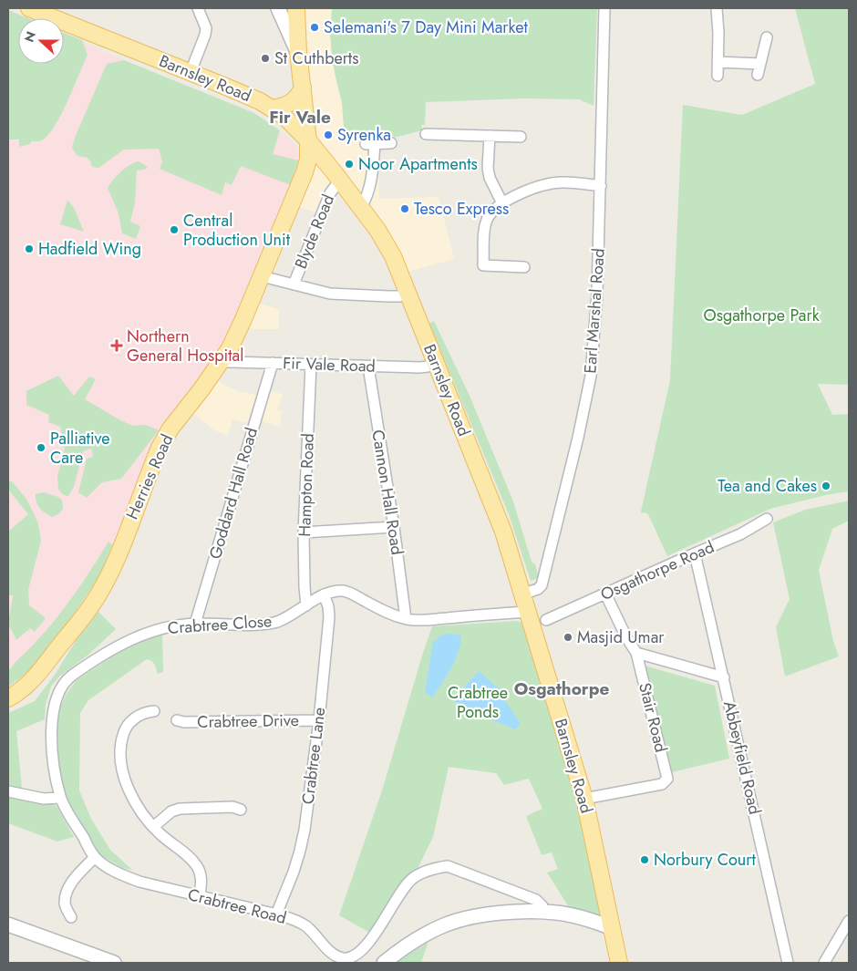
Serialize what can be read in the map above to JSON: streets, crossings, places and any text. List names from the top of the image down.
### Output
{
  "streets": {
    "main road": ["Barnsley Road", "Herries Road"],
    "street": [
      "Blyde Road",
      "Earl Marshal Road",
      "Fir Vale Road",
      "Hampton Road",
      "Cannon Hall Road",
      "Goddard Hall Road",
      "Osgathorpe Road",
      "Crabtree Close",
      "Stair Road",
      "Crabtree Drive",
      "Crabtree Lane",
      "Abbeyfield Road",
      "Crabtree Road"
    ]
  },
  "crossings": [
    ["Barnsley Road", "Blyde Road"],
    ["Barnsley Road", "Earl Marshal Road"],
    ["Barnsley Road", "Fir Vale Road"],
    ["Barnsley Road", "Herries Road"],
    ["Barnsley Road", "Crabtree Close"],
    ["Barnsley Road", "Stair Road"],
    ["Fir Vale Road", "Herries Road"],
    ["Fir Vale Road", "Hampton Road"],
    ["Fir Vale Road", "Cannon Hall Road"],
    ["Fir Vale Road", "Goddard Hall Road"],
    ["Hampton Road", "Crabtree Close"],
    ["Cannon Hall Road", "Crabtree Close"],
    ["Goddard Hall Road", "Crabtree Close"],
    ["Osgathorpe Road", "Stair Road"],
    ["Osgathorpe Road", "Abbeyfield Road"],
    ["Crabtree Close", "Crabtree Lane"],
    ["Crabtree Close", "Crabtree Road"],
    ["Crabtree Drive", "Crabtree Lane"],
    ["Crabtree Lane", "Crabtree Road"]
  ],
  "districts": ["Fir Vale", "Osgathorpe"],
  "parks": ["Osgathorpe Park", "Crabtree Ponds"],
  "places": {
    "other": [
      "Selemani's 7 Day Mini Market",
      "St Cuthberts",
      "Syrenka",
      "Noor Apartments",
      "Tesco Express",
      "Central Production Unit",
      "Hadfield Wing",
      "Palliative Care",
      "Tea and Cakes",
      "Masjid Umar",
      "Norbury Court"
    ],
    "health": ["Northern General Hospital"]
  },
  "north": "left"
}
